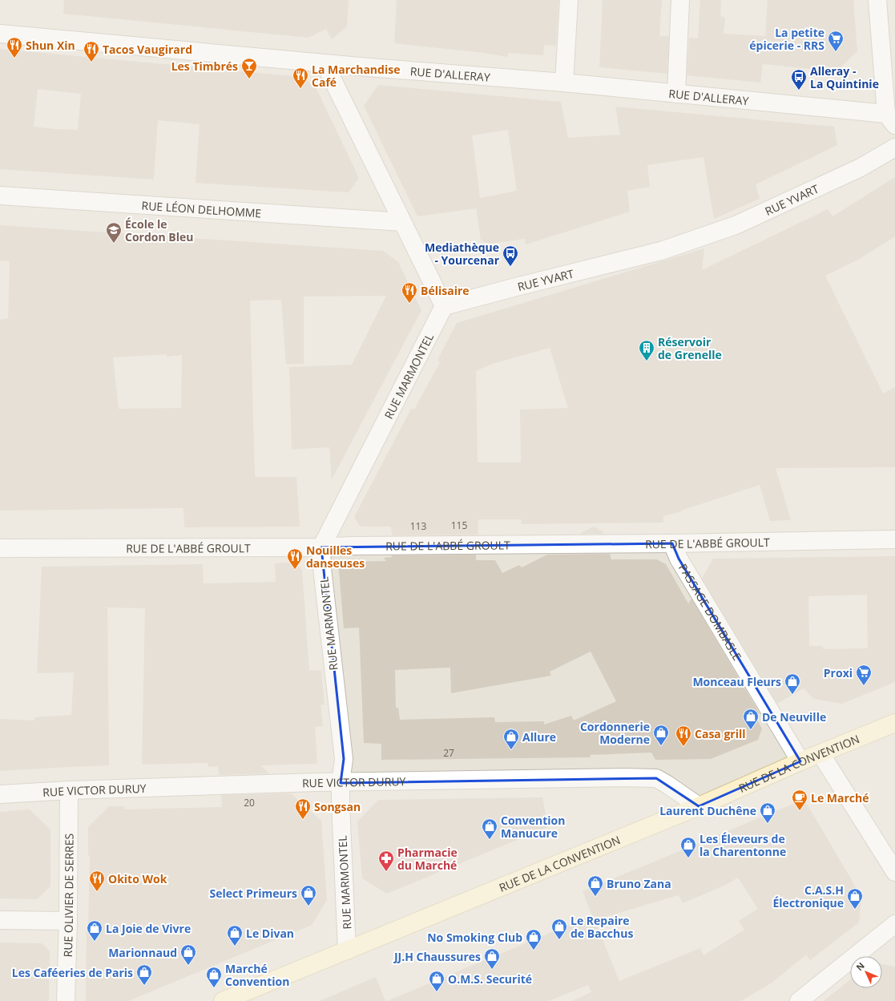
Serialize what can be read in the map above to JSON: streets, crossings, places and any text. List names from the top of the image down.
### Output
{
  "streets": {
    "main road": ["RUE DE LA CONVENTION"],
    "street": [
      "RUE D'ALLERAY",
      "RUE YVART",
      "RUE LÉON DELHOMME",
      "RUE MARMONTEL",
      "RUE DE L'ABBÉ GROULT",
      "PASSAGE DOMBASLE",
      "RUE VICTOR DURUY",
      "RUE OLIVIER DE SERRES"
    ]
  },
  "crossings": [
    ["RUE YVART", "RUE MARMONTEL"],
    ["RUE MARMONTEL", "RUE DE L'ABBÉ GROULT"],
    ["RUE MARMONTEL", "RUE DE LA CONVENTION"],
    ["RUE MARMONTEL", "RUE VICTOR DURUY"],
    ["RUE DE L'ABBÉ GROULT", "PASSAGE DOMBASLE"],
    ["PASSAGE DOMBASLE", "RUE DE LA CONVENTION"],
    ["RUE DE LA CONVENTION", "RUE VICTOR DURUY"],
    ["RUE VICTOR DURUY", "RUE OLIVIER DE SERRES"]
  ],
  "places": {
    "supermarket": ["La petite épicerie - RRS", "Proxi"],
    "restaurant": [
      "Shun Xin",
      "Tacos Vaugirard",
      "La Marchandise Café",
      "Bélisaire",
      "Nouilles danseuses",
      "Casa grill",
      "Songsan",
      "Okito Wok"
    ],
    "bar": ["Les Timbrés"],
    "bus stop": ["Alleray - La Quintinie", "Mediathèque - Yourcenar"],
    "school or university": ["École le Cordon Bleu"],
    "building": ["Réservoir de Grenelle"],
    "shop": [
      "Monceau Fleurs",
      "De Neuville",
      "Cordonnerie Moderne",
      "Allure",
      "Laurent Duchêne",
      "Convention Manucure",
      "Les Éleveurs de la Charentonne",
      "Bruno Zana",
      "Select Primeurs",
      "C.A.S.H Électronique",
      "Le Repaire de Bacchus",
      "La Joie de Vivre",
      "Le Divan",
      "No Smoking Club",
      "Marionnaud",
      "JJ.H Chaussures",
      "Les Caféeries de Paris",
      "Marché Convention",
      "O.M.S. Securité"
    ],
    "cafe": ["Le Marché"],
    "pharmacy": ["Pharmacie du Marché"]
  },
  "house_numbers": [
    "115",
    "113",
    "27",
    "20"
  ],
  "north": "top left"
}
